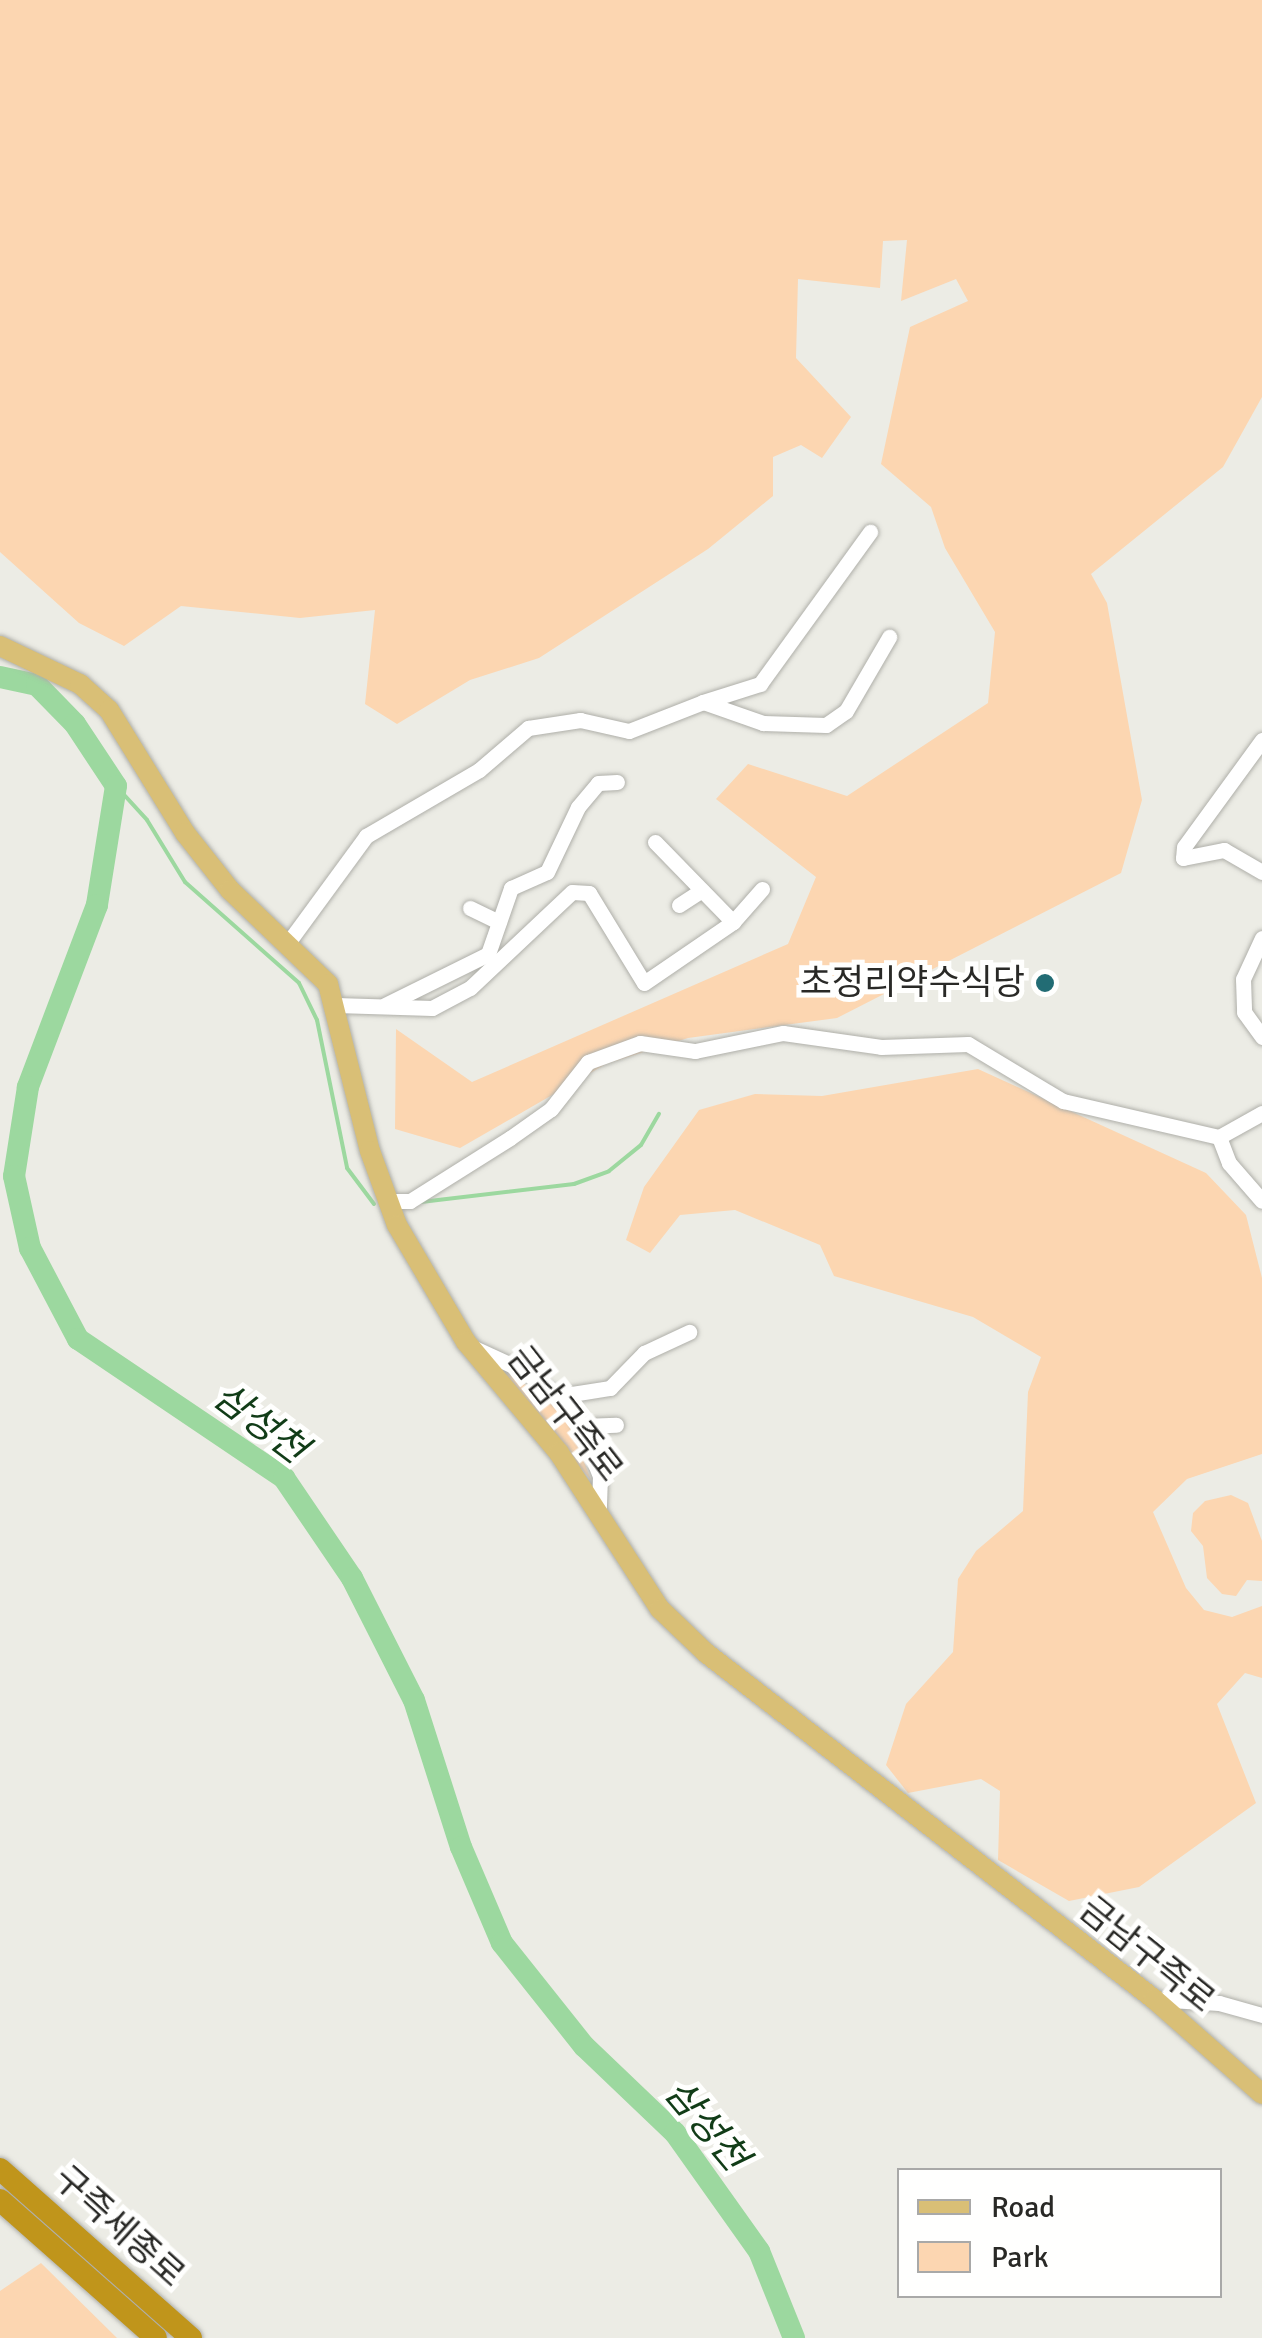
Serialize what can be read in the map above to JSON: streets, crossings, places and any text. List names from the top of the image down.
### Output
{
  "streets": {
    "highway": ["구즉세종로"],
    "main road": ["금남구즉로"]
  },
  "water": ["삼성천"],
  "places": ["초정리약수식당"],
  "legend": ["Road", "Park"]
}
